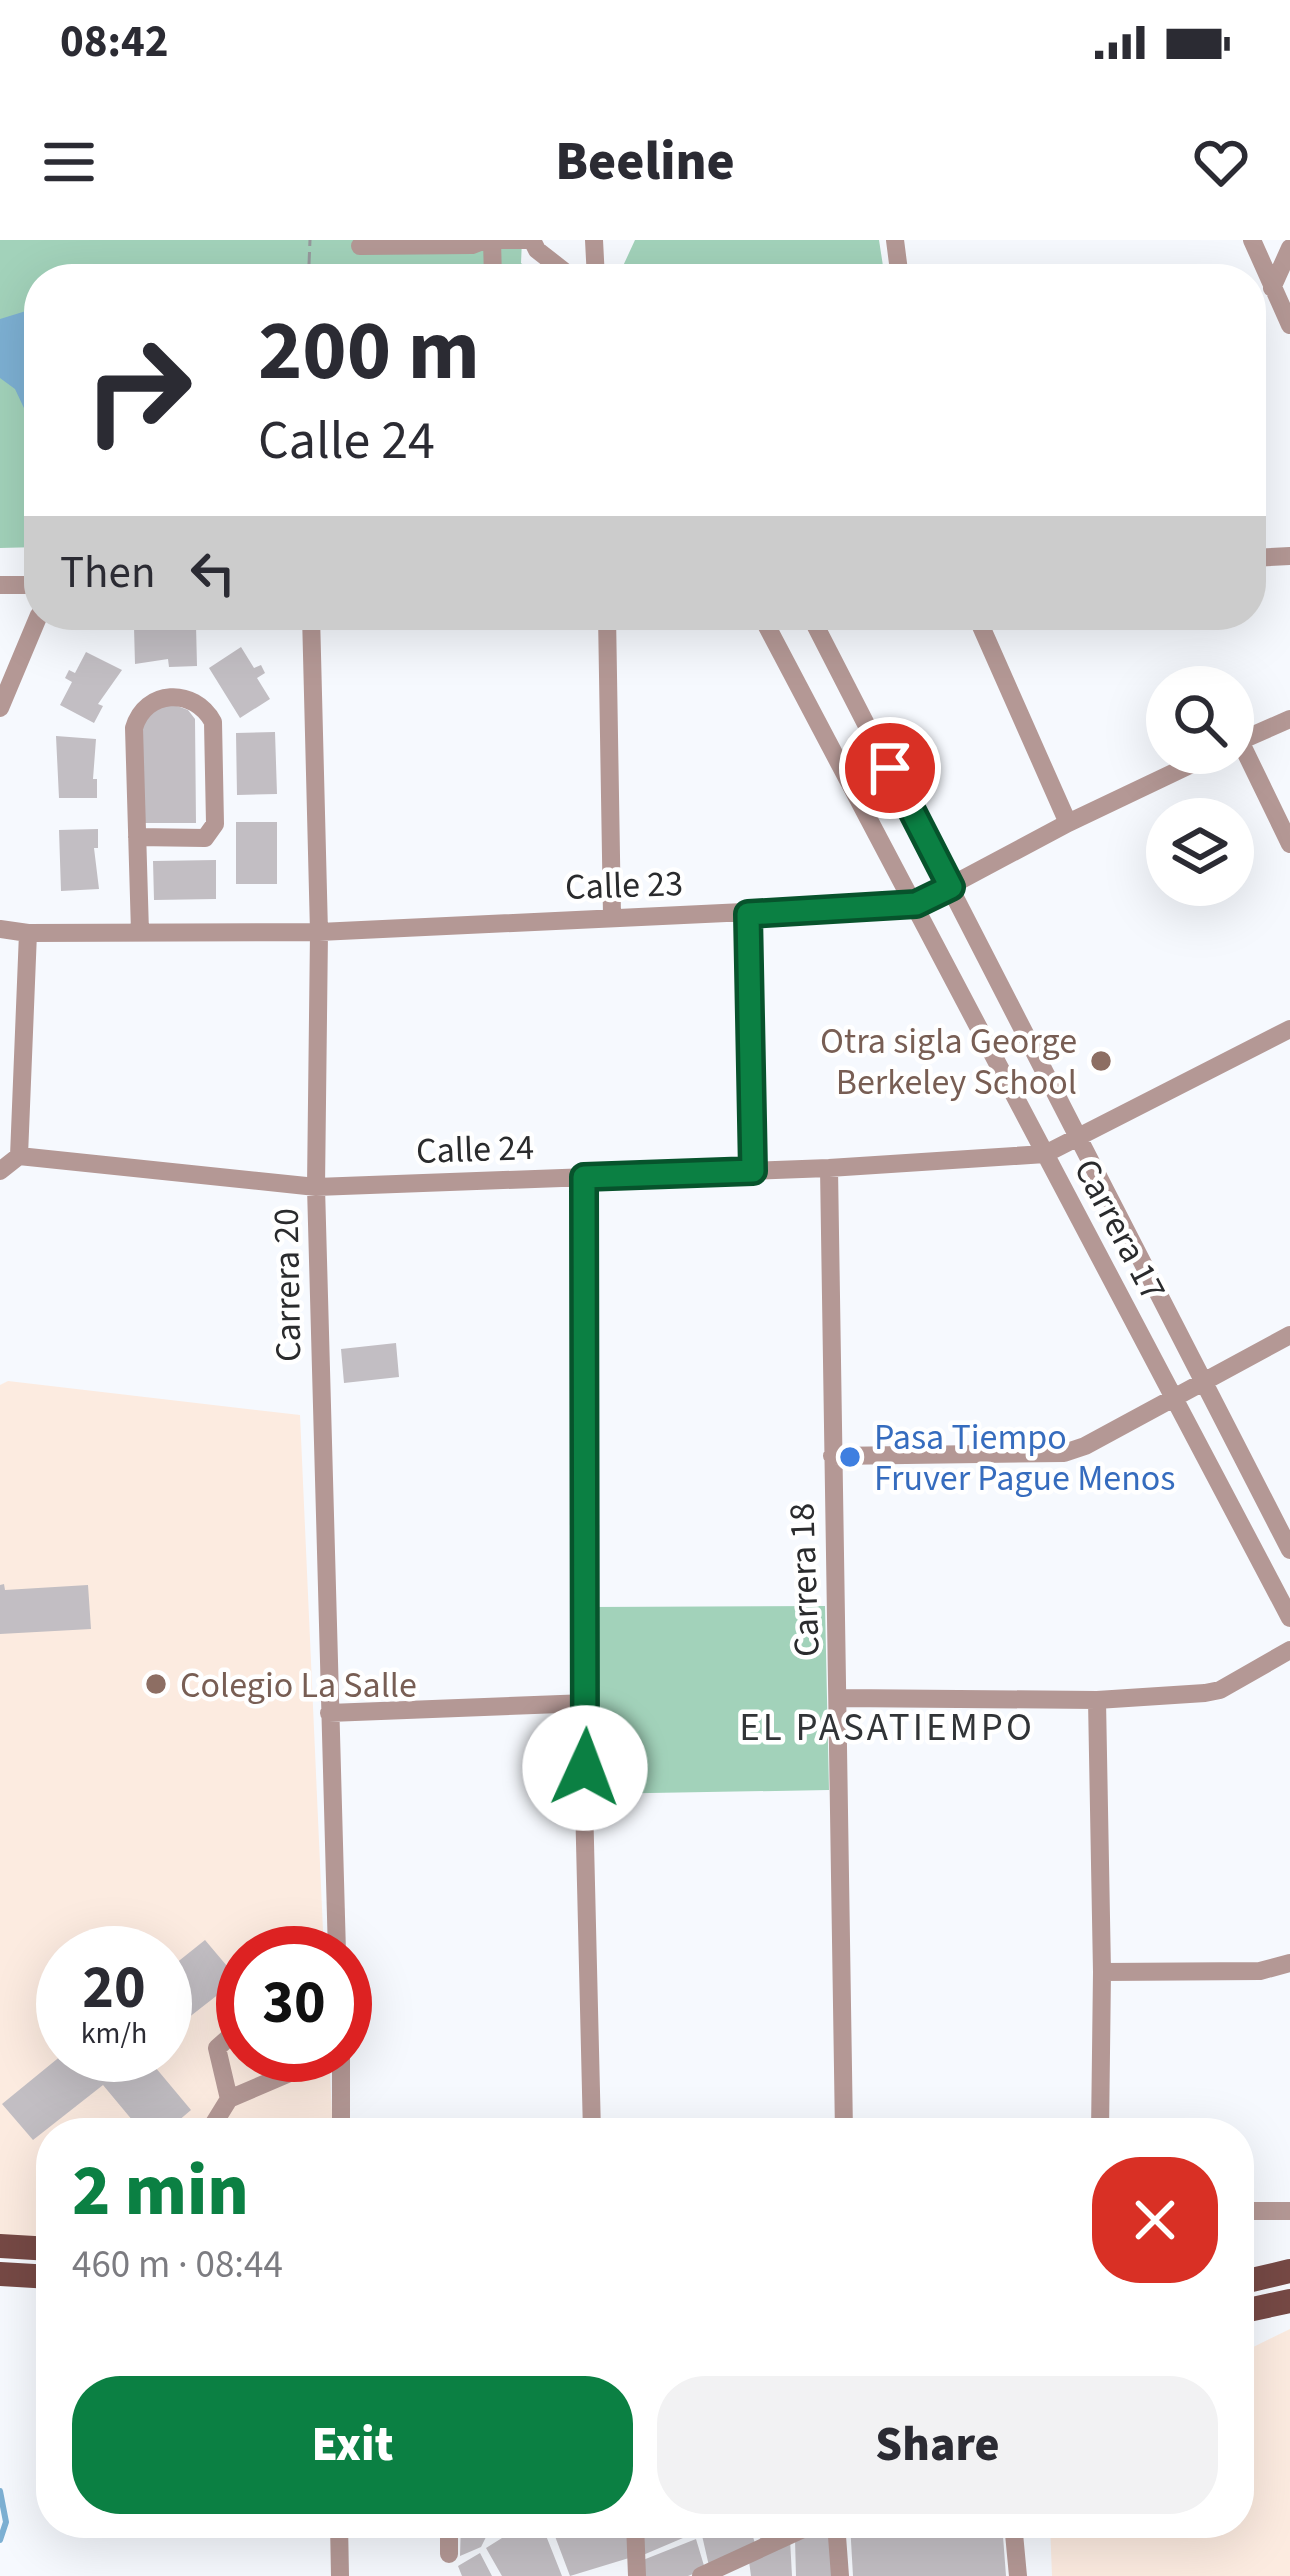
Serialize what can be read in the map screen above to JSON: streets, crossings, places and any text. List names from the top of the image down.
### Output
{
  "streets": {
    "street": [
      "Calle 23",
      "Calle 24",
      "Carrera 17",
      "Carrera 20",
      "Carrera 18"
    ]
  },
  "crossings": [
    ["Calle 23", "Carrera 17"],
    ["Calle 23", "Carrera 20"],
    ["Calle 24", "Carrera 17"],
    ["Calle 24", "Carrera 20"],
    ["Calle 24", "Carrera 18"]
  ],
  "districts": ["EL PASATIEMPO"],
  "places": ["Otra sigla George Berkeley School", "Pasa Tiempo Fruver Pague Menos", "Colegio La Salle"],
  "page": {
    "status": "08:42",
    "header": "Beeline",
    "turn": ["200 m", "Calle 24"],
    "then": "Then",
    "speed": "20 km/h",
    "limit": "30",
    "heading": ["2 min", "460 m · 08:44"],
    "buttons": ["Exit", "Share"]
  }
}
